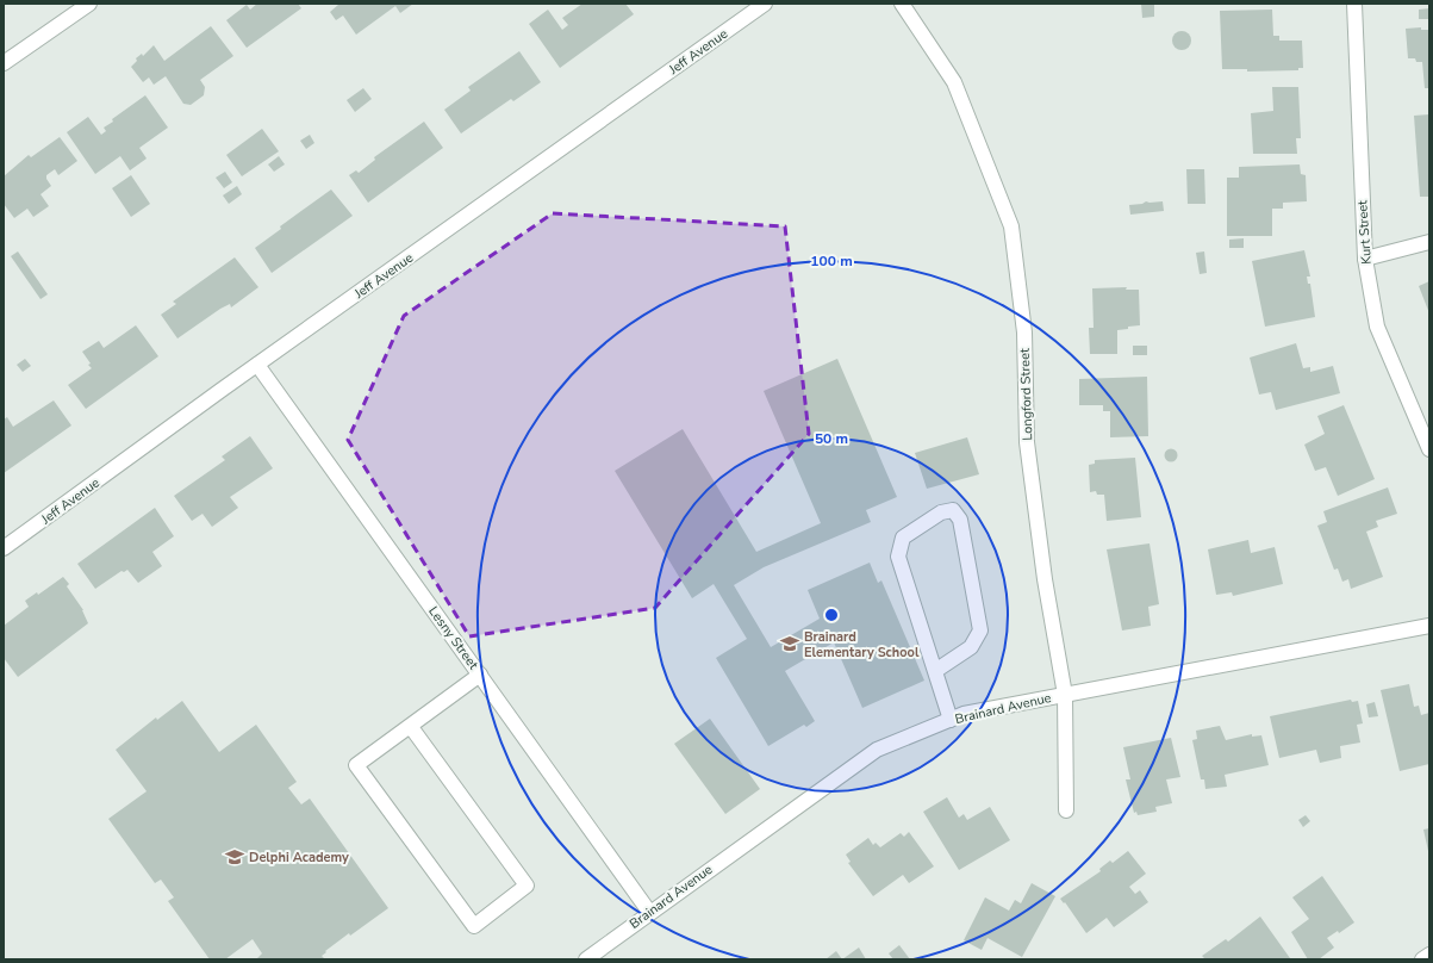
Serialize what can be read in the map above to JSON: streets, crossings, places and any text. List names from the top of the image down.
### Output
{
  "streets": {
    "street": [
      "Jeff Avenue",
      "Kurt Street",
      "Longford Street",
      "Lesny Street",
      "Brainard Avenue"
    ]
  },
  "crossings": [
    ["Jeff Avenue", "Lesny Street"],
    ["Longford Street", "Brainard Avenue"],
    ["Lesny Street", "Brainard Avenue"]
  ],
  "places": {
    "school or university": ["Brainard Elementary School", "Delphi Academy"]
  },
  "rings": ["100 m", "50 m"]
}
